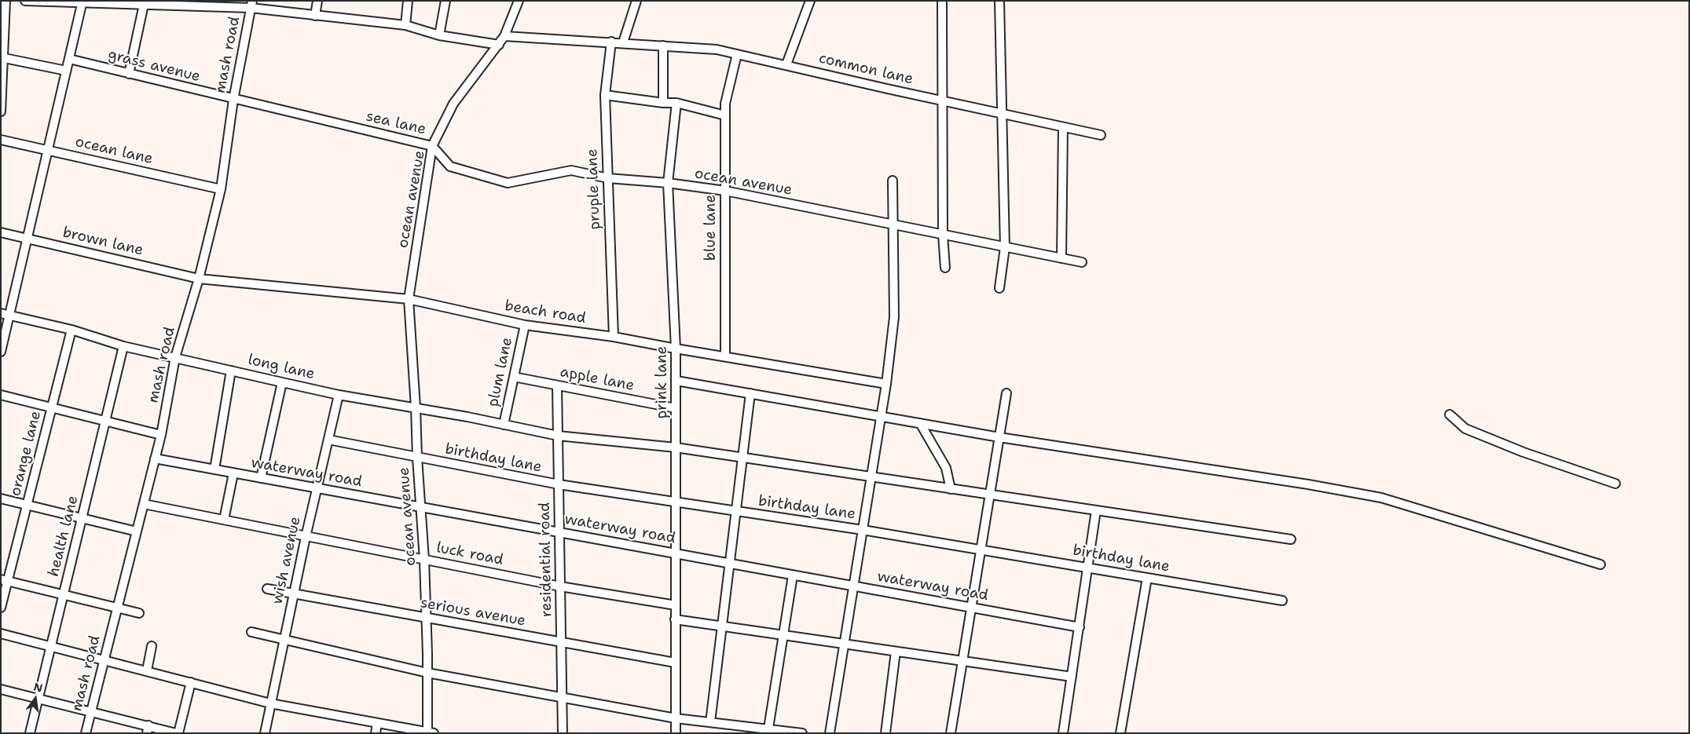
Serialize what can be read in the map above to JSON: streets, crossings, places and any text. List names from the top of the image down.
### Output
{
  "streets": {
    "street": [
      "mash road",
      "grass avenue",
      "common lane",
      "sea lane",
      "ocean lane",
      "ocean avenue",
      "pruple lane",
      "blue lane",
      "brown lane",
      "beach road",
      "long lane",
      "plum lane",
      "apple lane",
      "prink lane",
      "orange lane",
      "birthday lane",
      "waterway road",
      "health lane",
      "luck road",
      "residential road",
      "wish avenue",
      "serious avenue"
    ]
  },
  "crossings": [
    ["mash road", "grass avenue"],
    ["mash road", "sea lane"],
    ["mash road", "ocean lane"],
    ["mash road", "brown lane"],
    ["mash road", "beach road"],
    ["mash road", "long lane"],
    ["mash road", "waterway road"],
    ["mash road", "luck road"],
    ["grass avenue", "sea lane"],
    ["common lane", "sea lane"],
    ["common lane", "pruple lane"],
    ["common lane", "blue lane"],
    ["sea lane", "ocean avenue"],
    ["ocean avenue", "pruple lane"],
    ["ocean avenue", "blue lane"],
    ["ocean avenue", "beach road"],
    ["ocean avenue", "long lane"],
    ["ocean avenue", "prink lane"],
    ["ocean avenue", "birthday lane"],
    ["ocean avenue", "waterway road"],
    ["ocean avenue", "luck road"],
    ["ocean avenue", "serious avenue"],
    ["pruple lane", "beach road"],
    ["blue lane", "beach road"],
    ["brown lane", "beach road"],
    ["beach road", "plum lane"],
    ["beach road", "prink lane"],
    ["long lane", "plum lane"],
    ["long lane", "prink lane"],
    ["long lane", "orange lane"],
    ["long lane", "health lane"],
    ["long lane", "residential road"],
    ["long lane", "wish avenue"],
    ["plum lane", "apple lane"],
    ["apple lane", "prink lane"],
    ["apple lane", "residential road"],
    ["prink lane", "birthday lane"],
    ["prink lane", "waterway road"],
    ["prink lane", "luck road"],
    ["prink lane", "serious avenue"],
    ["birthday lane", "residential road"],
    ["birthday lane", "wish avenue"],
    ["waterway road", "residential road"],
    ["waterway road", "wish avenue"],
    ["luck road", "residential road"],
    ["luck road", "wish avenue"],
    ["residential road", "serious avenue"],
    ["wish avenue", "serious avenue"]
  ],
  "north": "top"
}
